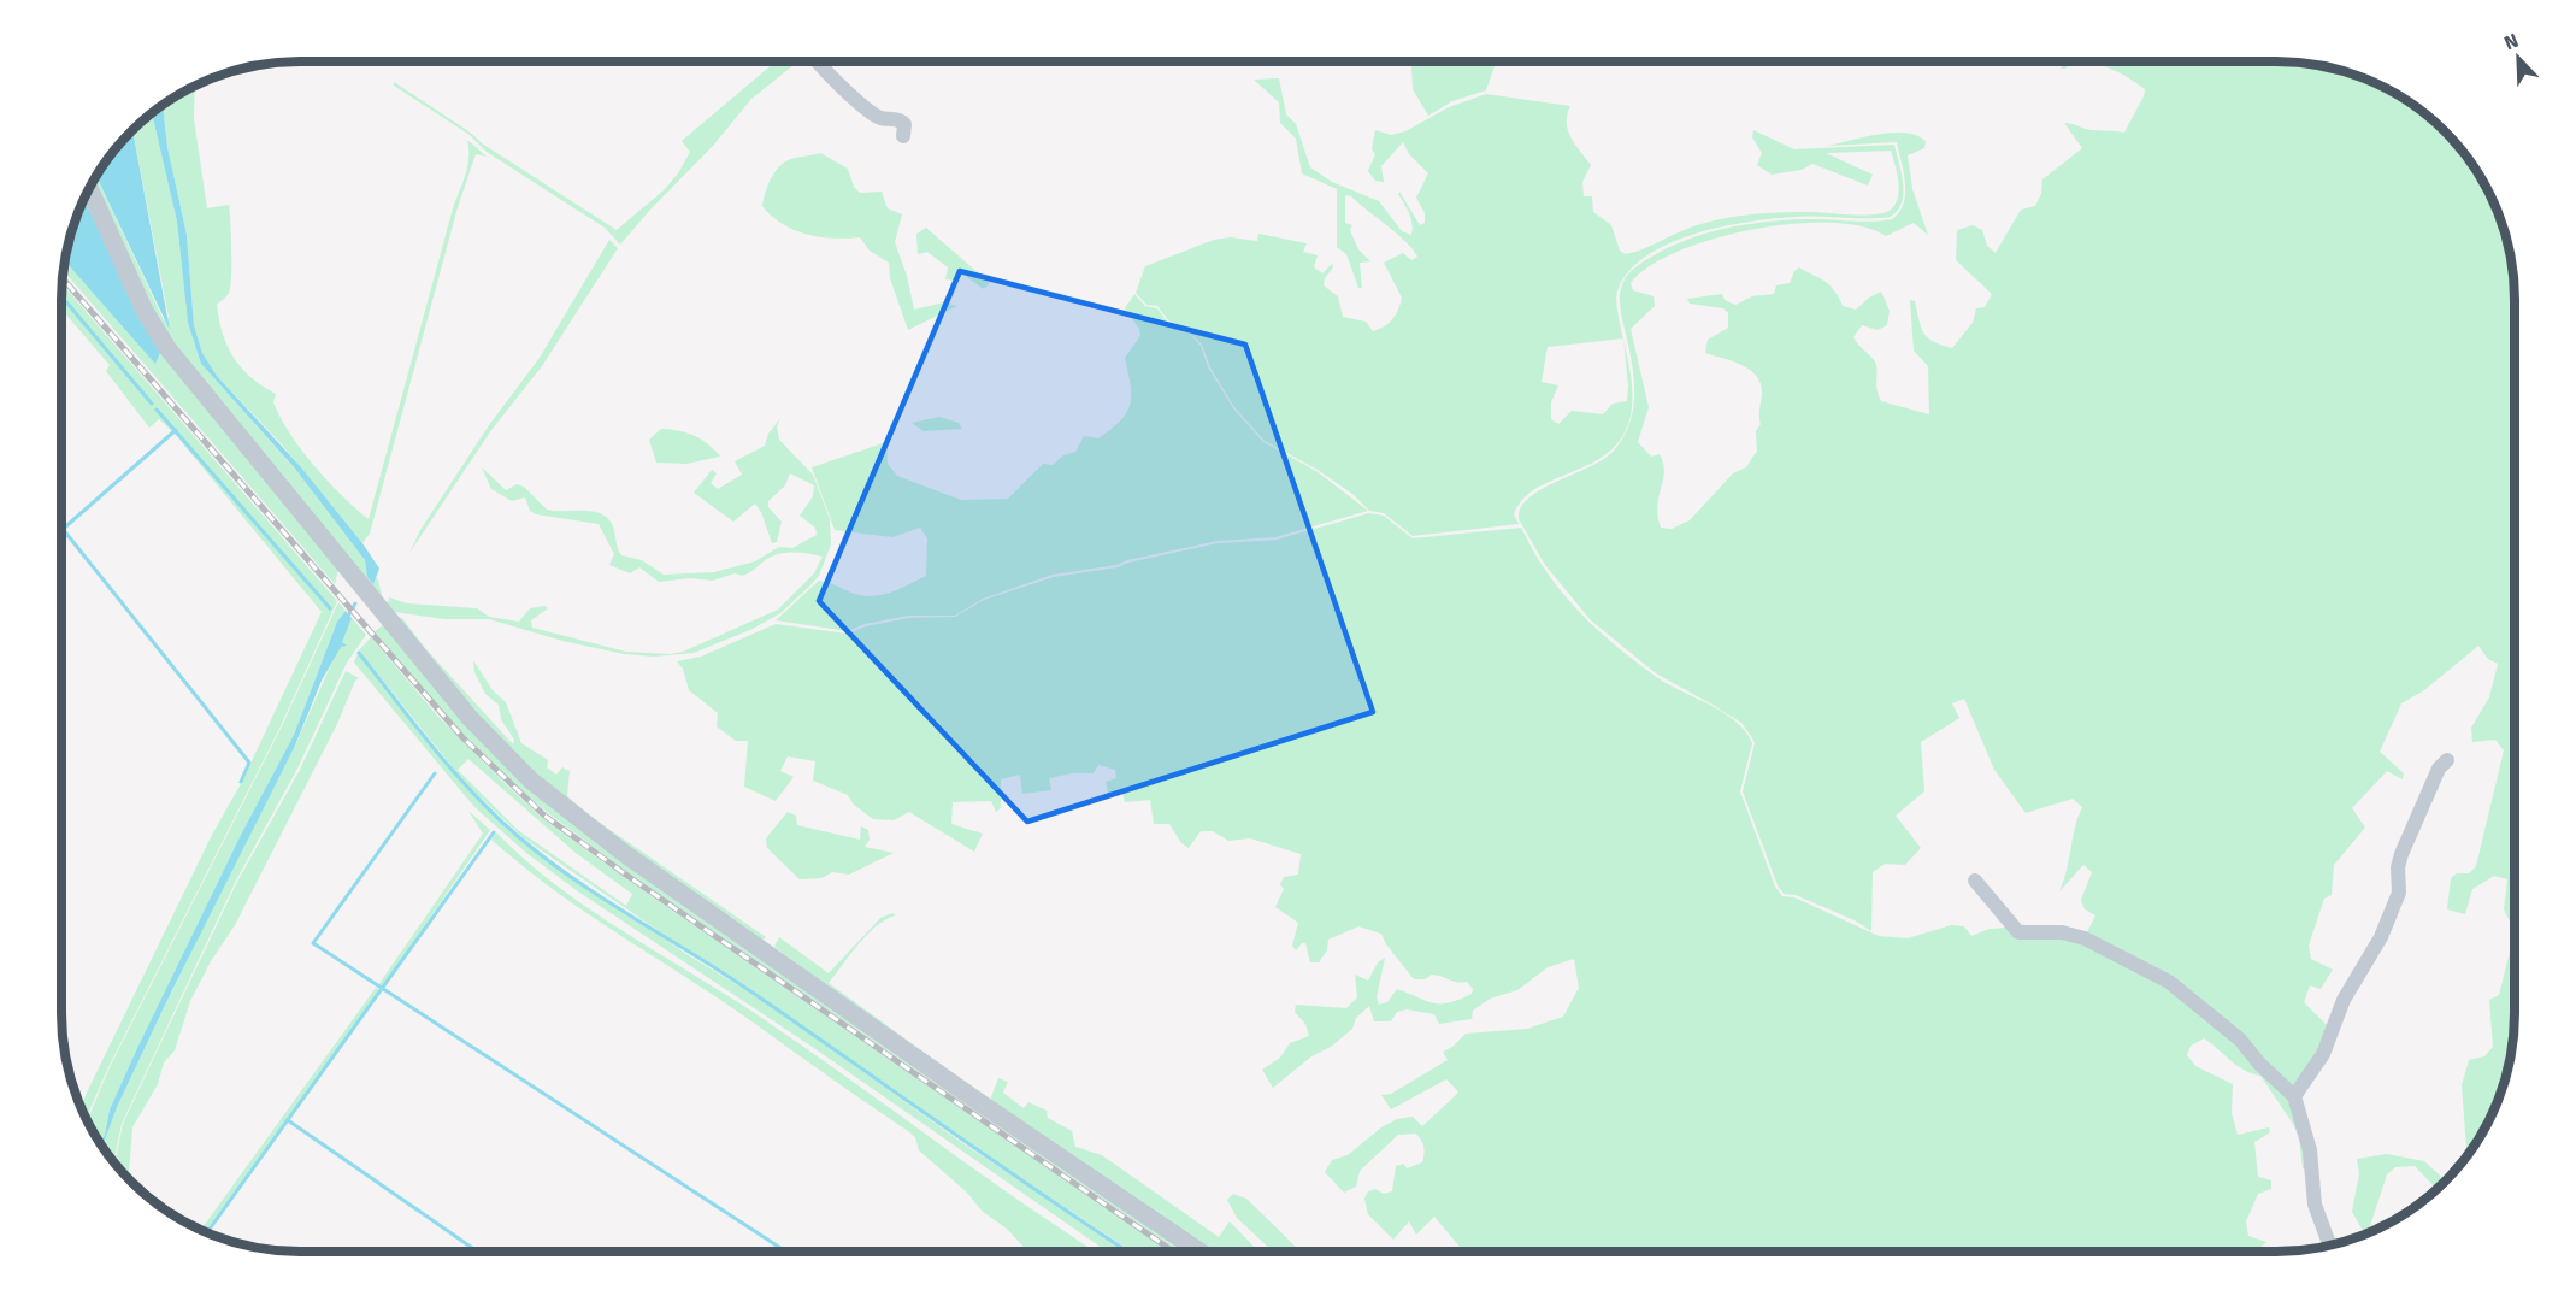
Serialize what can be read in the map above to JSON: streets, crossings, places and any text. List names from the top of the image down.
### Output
{
  "north": "top left"
}
